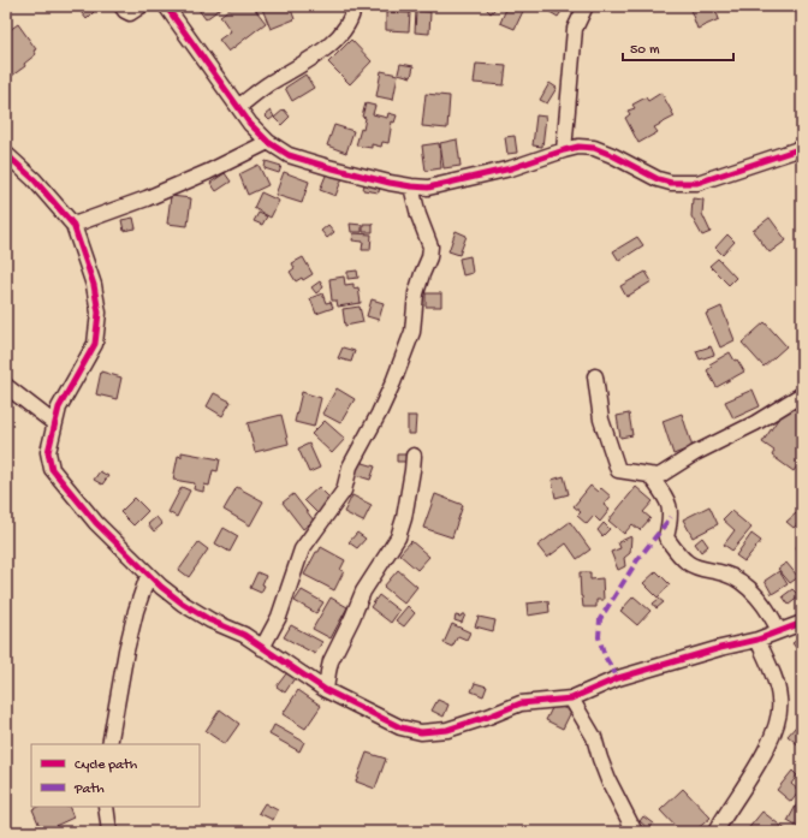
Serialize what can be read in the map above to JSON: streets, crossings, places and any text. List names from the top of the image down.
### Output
{
  "legend": ["Cycle path", "Path"],
  "scale_bar": "50 m"
}
